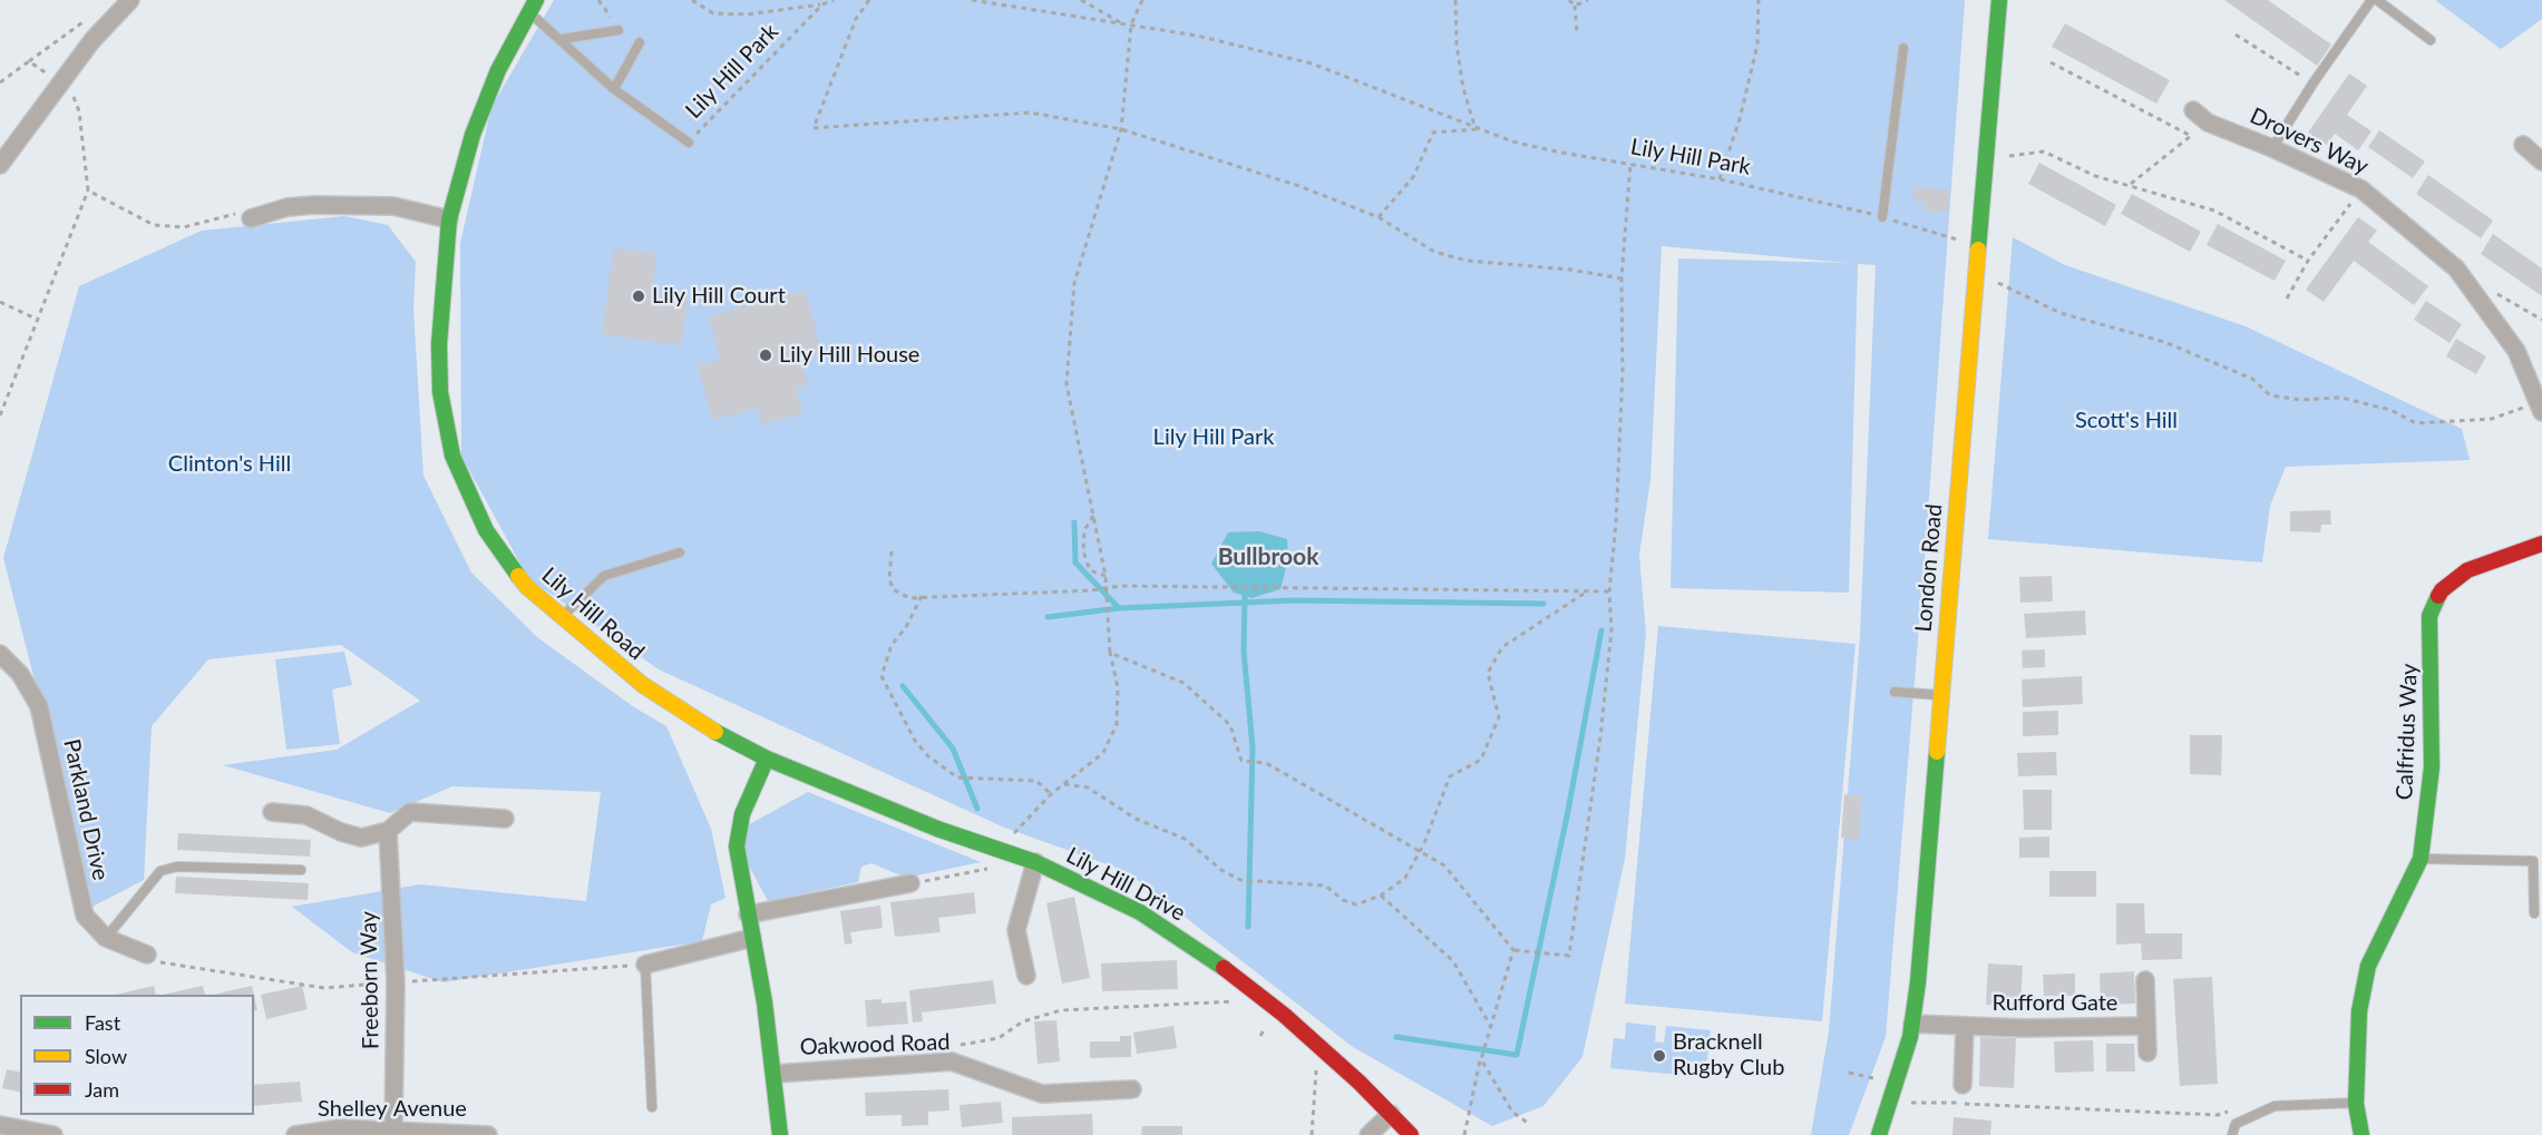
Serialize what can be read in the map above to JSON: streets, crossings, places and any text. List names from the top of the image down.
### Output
{
  "streets": {
    "street": [
      "Drovers Way",
      "London Road",
      "Lily Hill Road",
      "Calfridus Way",
      "Parkland Drive",
      "Lily Hill Drive",
      "Freeborn Way",
      "Rufford Gate",
      "Oakwood Road",
      "Shelley Avenue"
    ],
    "path": ["Lily Hill Park"]
  },
  "crossings": [
    ["Lily Hill Park", "London Road"],
    ["London Road", "Rufford Gate"],
    ["Lily Hill Road", "Lily Hill Drive"],
    ["Freeborn Way", "Shelley Avenue"]
  ],
  "districts": ["Bullbrook"],
  "parks": ["Scott's Hill", "Lily Hill Park", "Clinton's Hill"],
  "places": ["Lily Hill Court", "Lily Hill House", "Bracknell Rugby Club"],
  "legend": ["Fast", "Slow", "Jam"]
}
